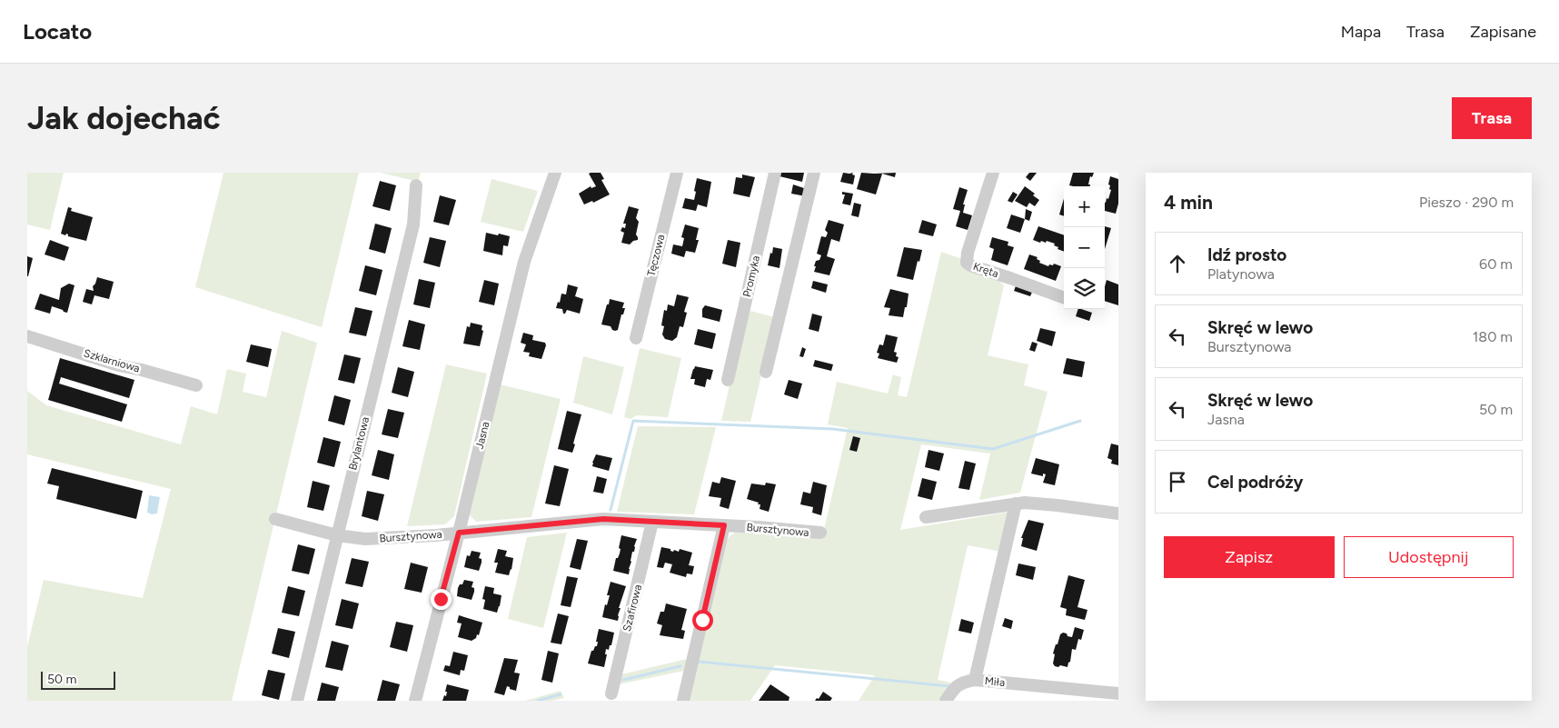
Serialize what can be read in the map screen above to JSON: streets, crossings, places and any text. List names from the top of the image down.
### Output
{
  "streets": {
    "street": [
      "Tęczowa",
      "Kręta",
      "Promyka",
      "Szklarniowa",
      "Jasna",
      "Brylantowa",
      "Bursztynowa",
      "Szafirowa",
      "Miła"
    ]
  },
  "crossings": [
    ["Jasna", "Bursztynowa"],
    ["Brylantowa", "Bursztynowa"],
    ["Bursztynowa", "Szafirowa"]
  ],
  "scale_bar": "50 m",
  "page": {
    "header": "Locato",
    "nav": ["Mapa", "Trasa", "Zapisane"],
    "buttons": [
      "Trasa",
      ["Zapisz", "Udostępnij"]
    ],
    "title": "Jak dojechać",
    "heading": ["4 min", "Pieszo · 290 m"],
    "map_buttons": ["+", "−"],
    "list": [
      ["Idź prosto", "Platynowa", "60 m"],
      ["Skręć w lewo", "Bursztynowa", "180 m"],
      ["Skręć w lewo", "Jasna", "50 m"],
      "Cel podróży"
    ],
    "scale": "50 m"
  }
}
